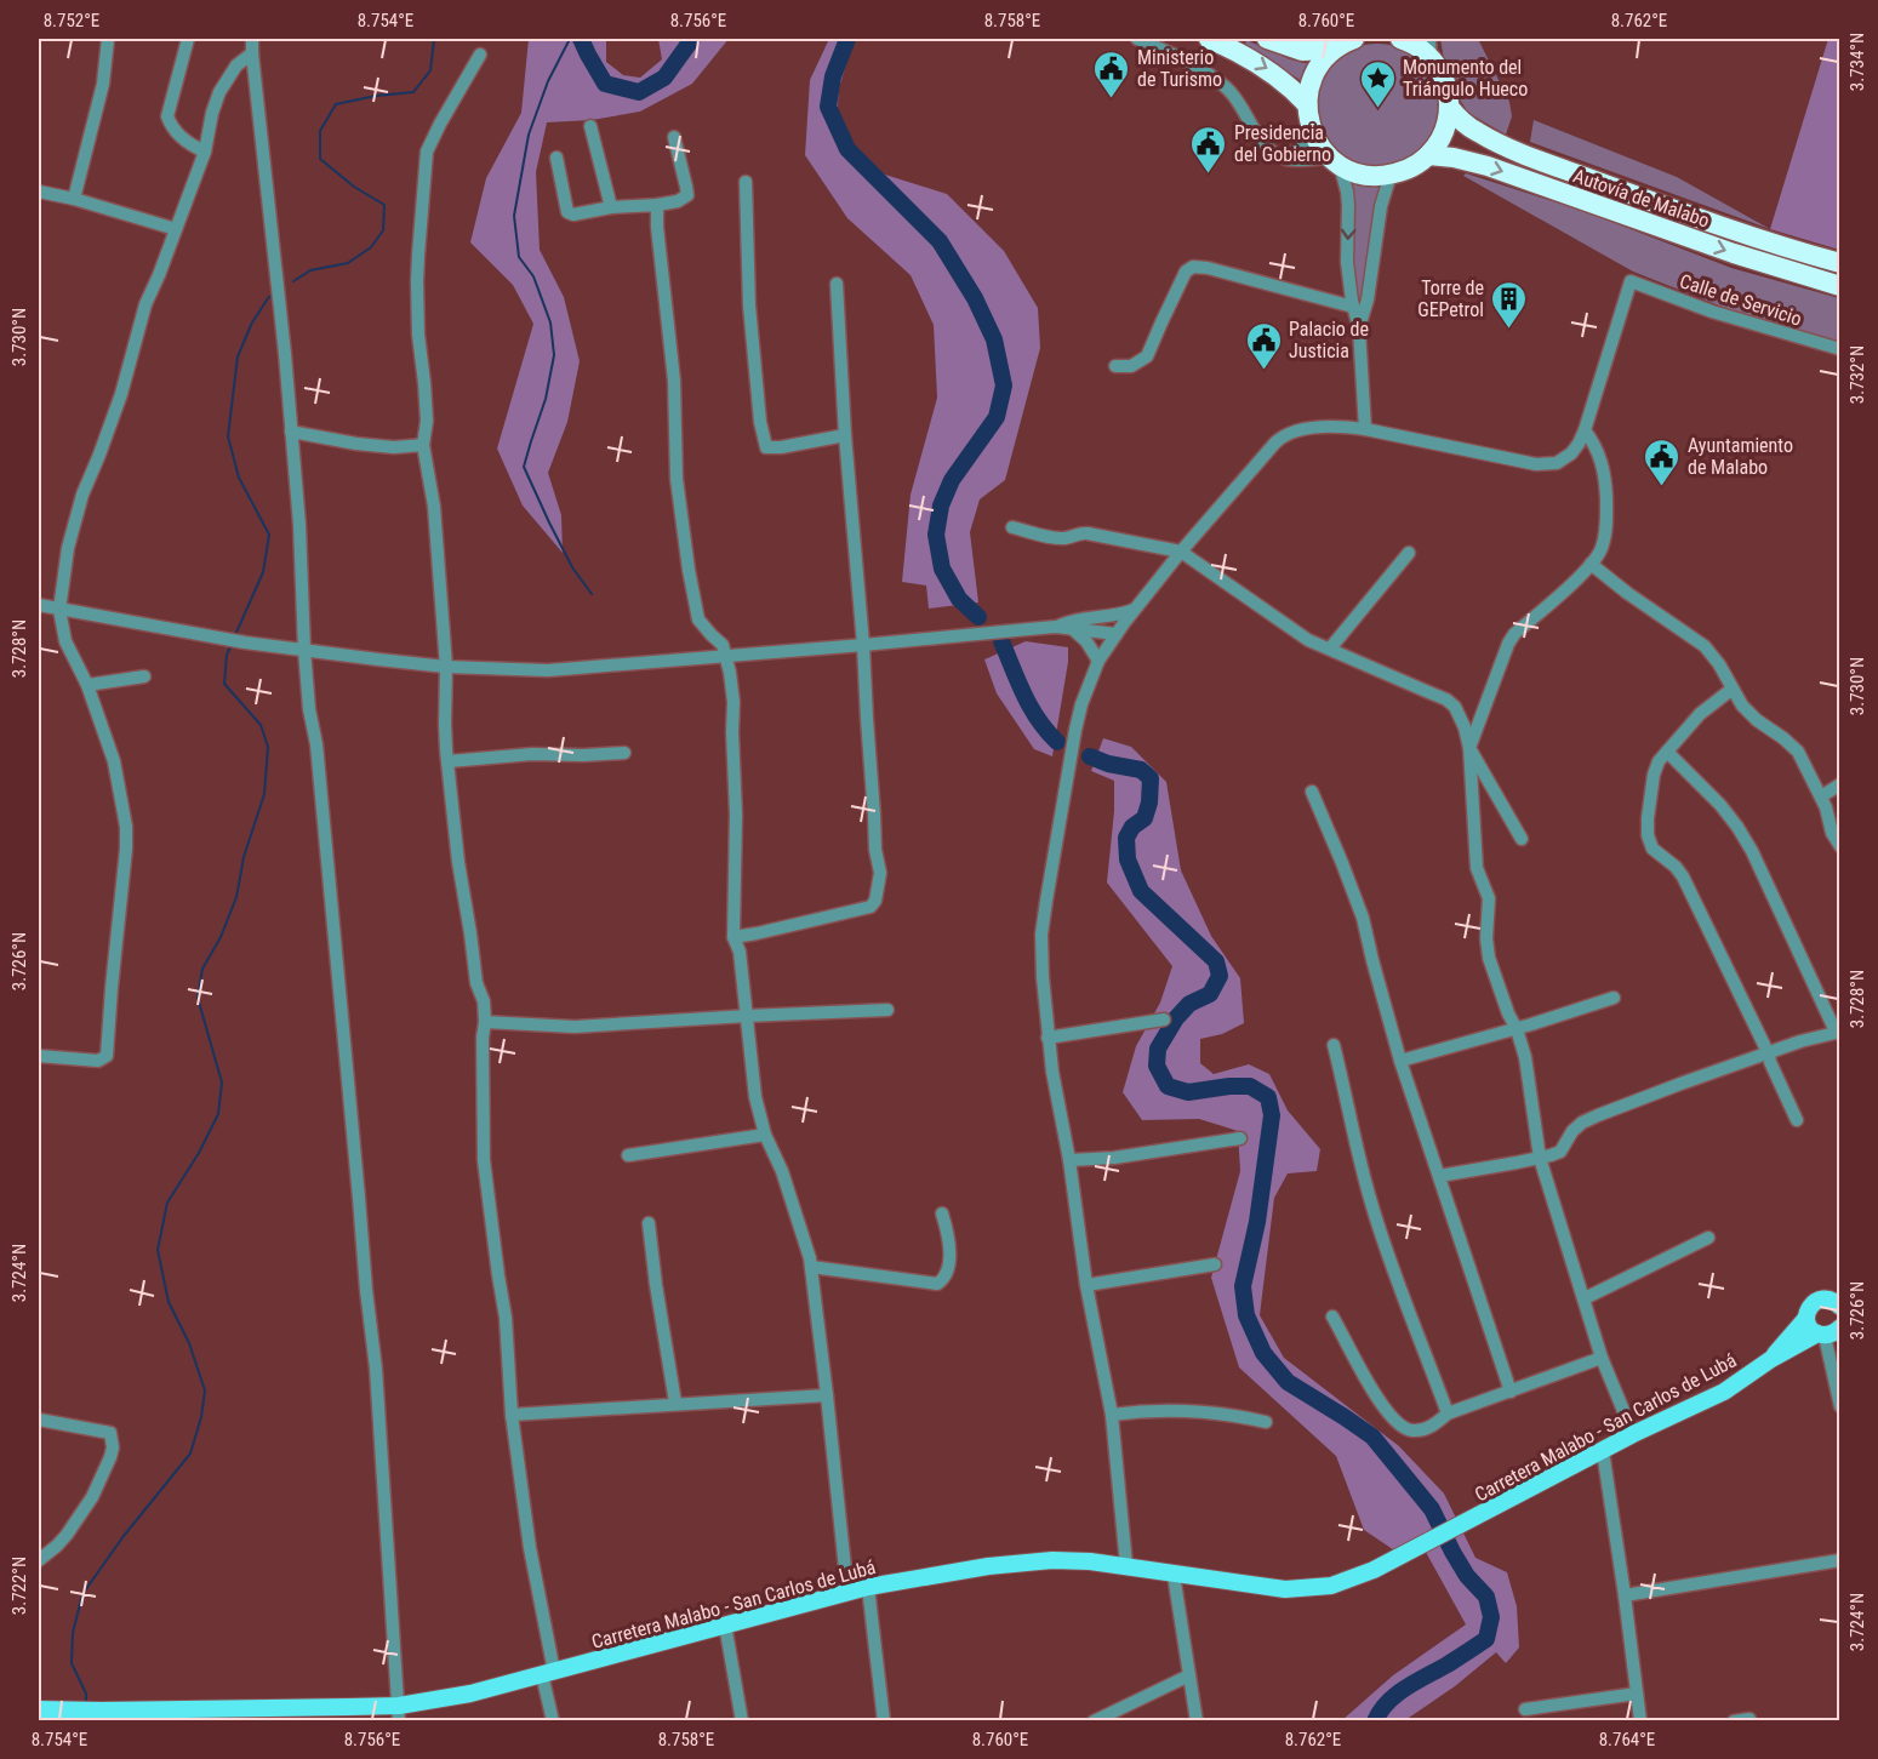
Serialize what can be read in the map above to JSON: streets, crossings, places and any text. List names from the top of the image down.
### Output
{
  "streets": {
    "highway": ["Autovía de Malabo"],
    "main road": ["Carretera Malabo - San Carlos de Lubá"],
    "street": ["Calle de Servicio"]
  },
  "places": {
    "public building": [
      "Ministerio de Turismo",
      "Presidencia del Gobierno",
      "Palacio de Justicia",
      "Ayuntamiento de Malabo"
    ],
    "place": ["Monumento del Triángulo Hueco"],
    "building": ["Torre de GEPetrol"]
  },
  "coordinates": [
    "8.752°E",
    "8.754°E",
    "8.756°E",
    "8.758°E",
    "8.760°E",
    "8.762°E",
    "3.734°N",
    "3.730°N",
    "3.732°N",
    "3.728°N",
    "3.726°N",
    "3.724°N",
    "3.722°N",
    "8.764°E"
  ]
}
